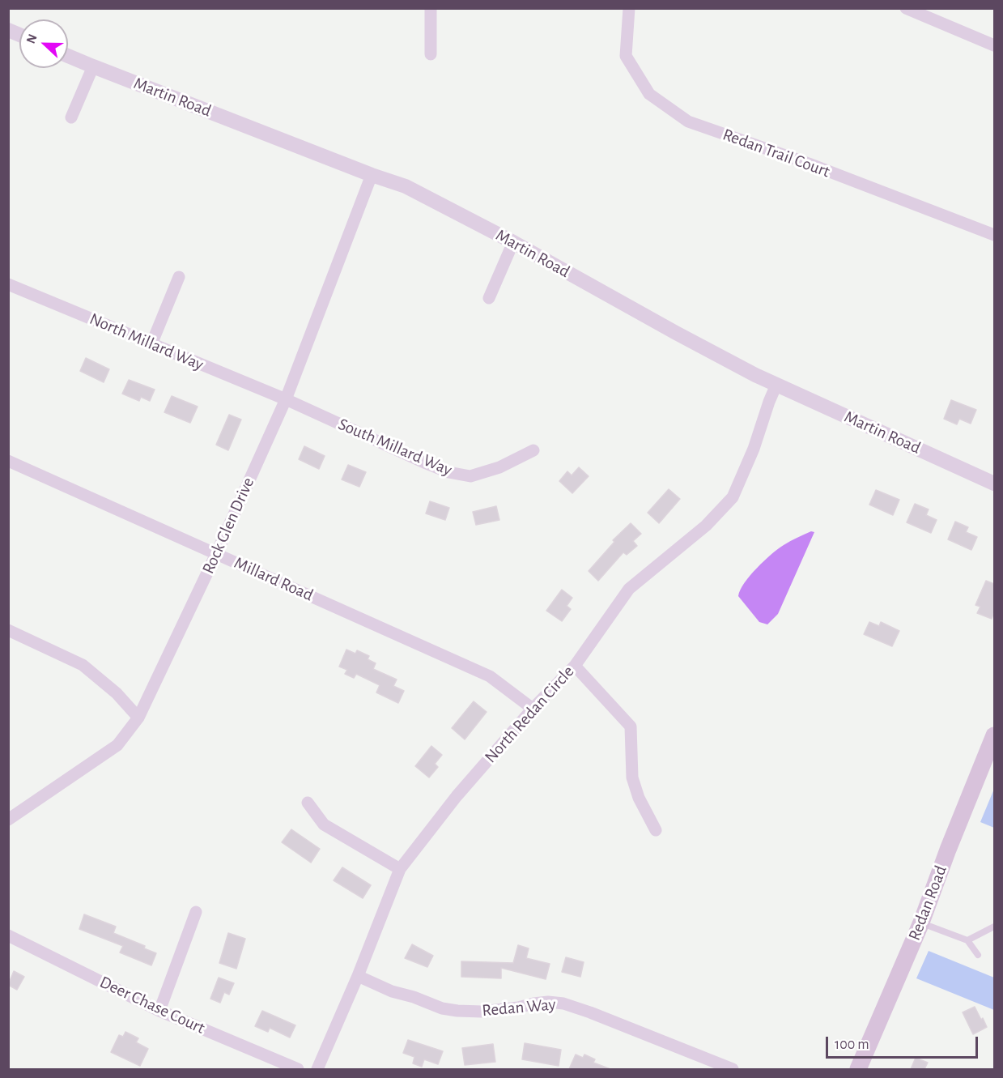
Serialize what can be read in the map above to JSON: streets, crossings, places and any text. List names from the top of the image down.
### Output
{
  "streets": {
    "main road": ["Redan Road"],
    "street": [
      "Martin Road",
      "Redan Trail Court",
      "North Millard Way",
      "South Millard Way",
      "Rock Glen Drive",
      "Millard Road",
      "North Redan Circle",
      "Deer Chase Court",
      "Redan Way"
    ]
  },
  "crossings": [
    ["Martin Road", "Rock Glen Drive"],
    ["Martin Road", "North Redan Circle"],
    ["North Millard Way", "South Millard Way"],
    ["North Millard Way", "Rock Glen Drive"],
    ["South Millard Way", "Rock Glen Drive"],
    ["Rock Glen Drive", "Millard Road"],
    ["Millard Road", "North Redan Circle"],
    ["North Redan Circle", "Redan Way"]
  ],
  "scale_bar": "100 m",
  "north": "left"
}
